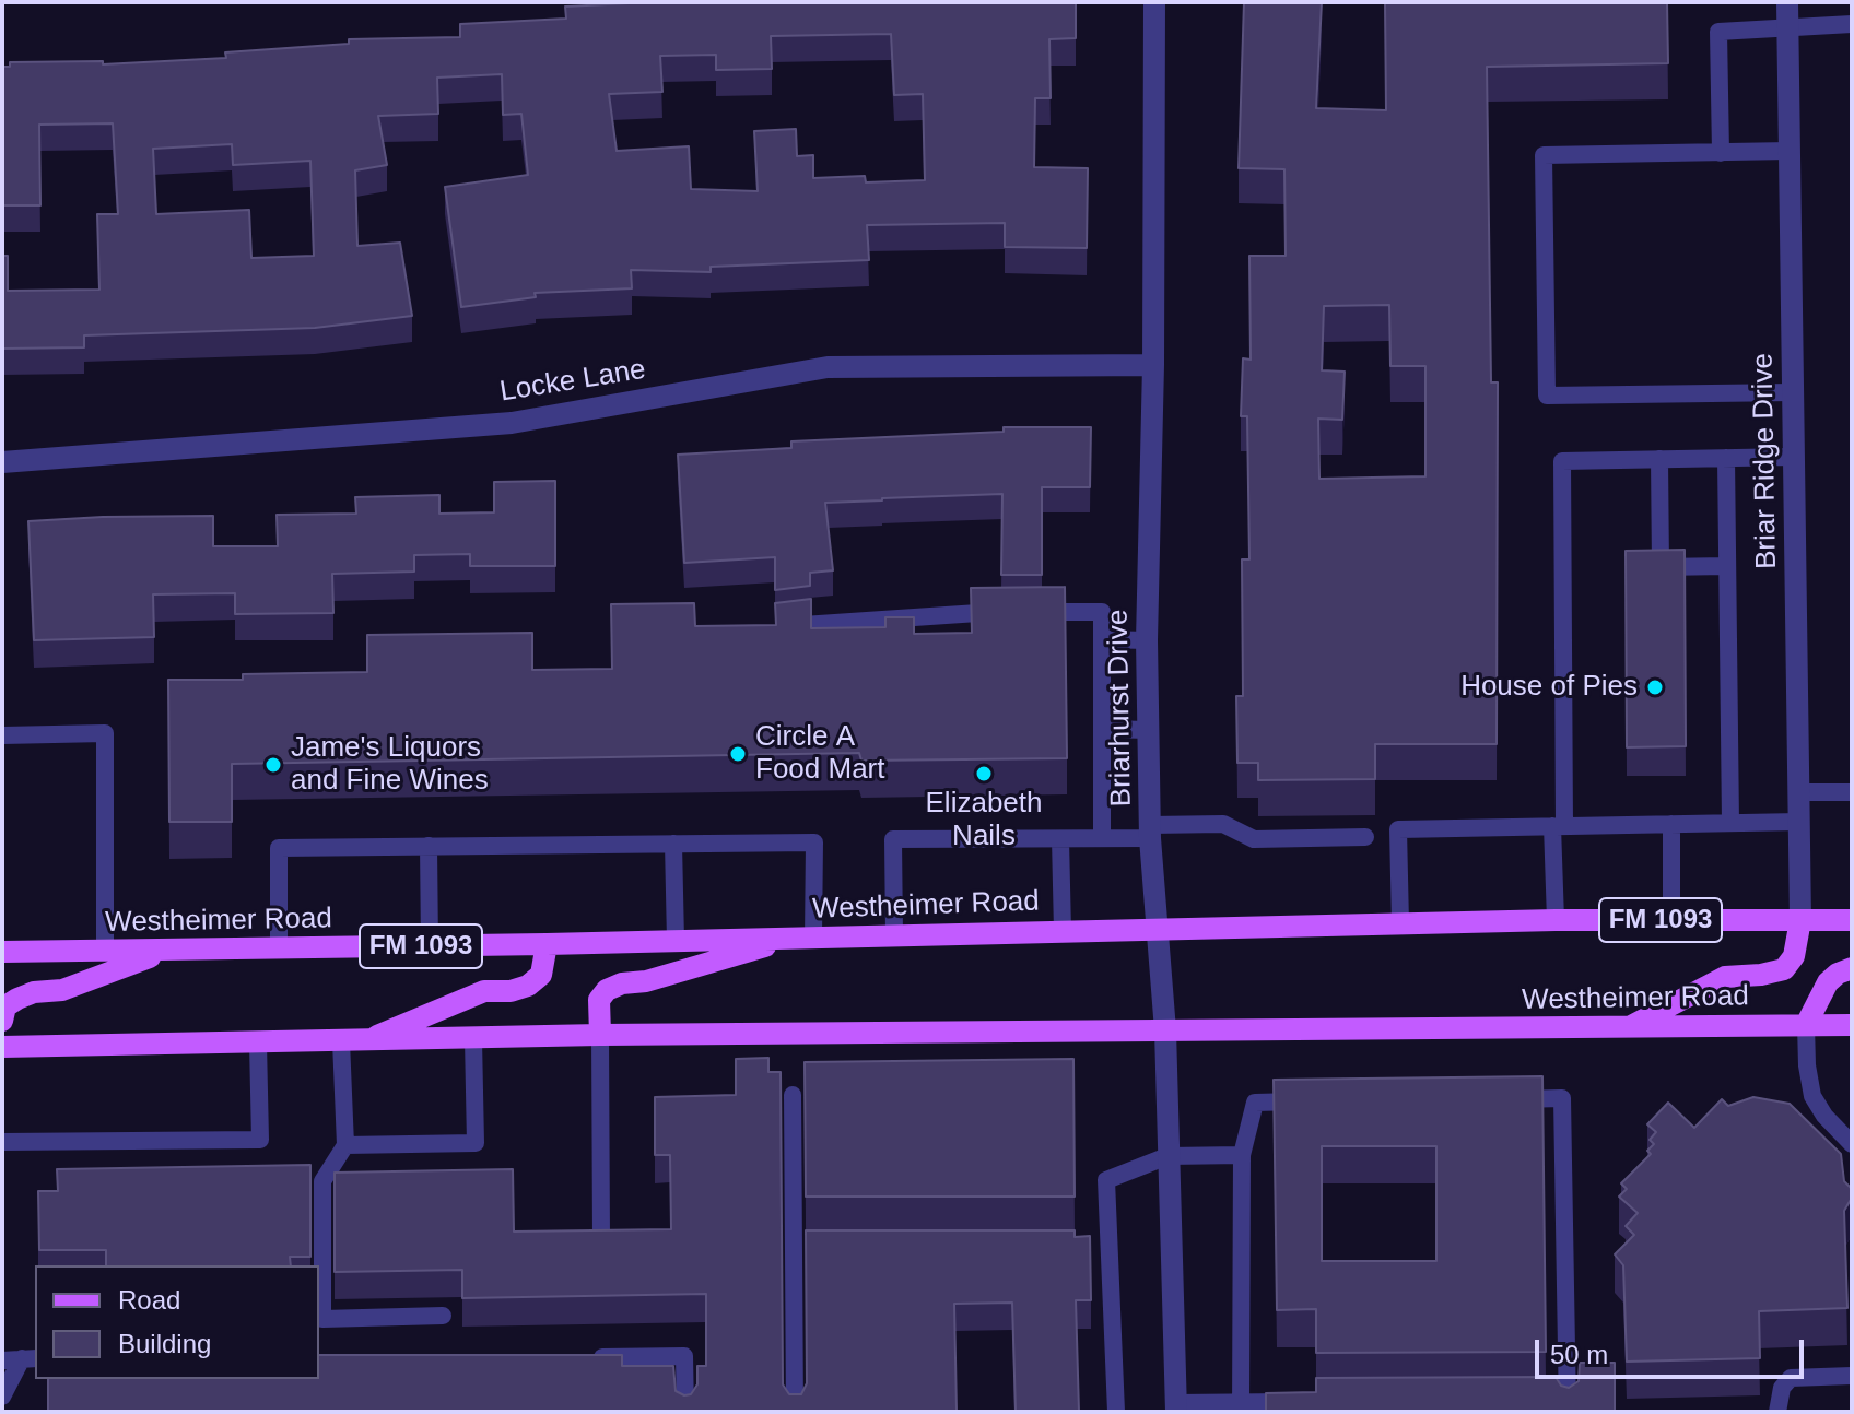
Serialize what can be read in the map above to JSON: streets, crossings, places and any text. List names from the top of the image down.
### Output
{
  "streets": {
    "main road": ["Westheimer Road", "FM 1093"],
    "street": ["Locke Lane", "Briar Ridge Drive", "Briarhurst Drive"]
  },
  "crossings": [
    ["Locke Lane", "Briarhurst Drive"],
    ["Briar Ridge Drive", "Westheimer Road"],
    ["Briarhurst Drive", "Westheimer Road"]
  ],
  "places": [
    "House of Pies",
    "Circle A Food Mart",
    "Jame's Liquors and Fine Wines",
    "Elizabeth Nails"
  ],
  "legend": ["Road", "Building"],
  "scale_bar": "50 m"
}
